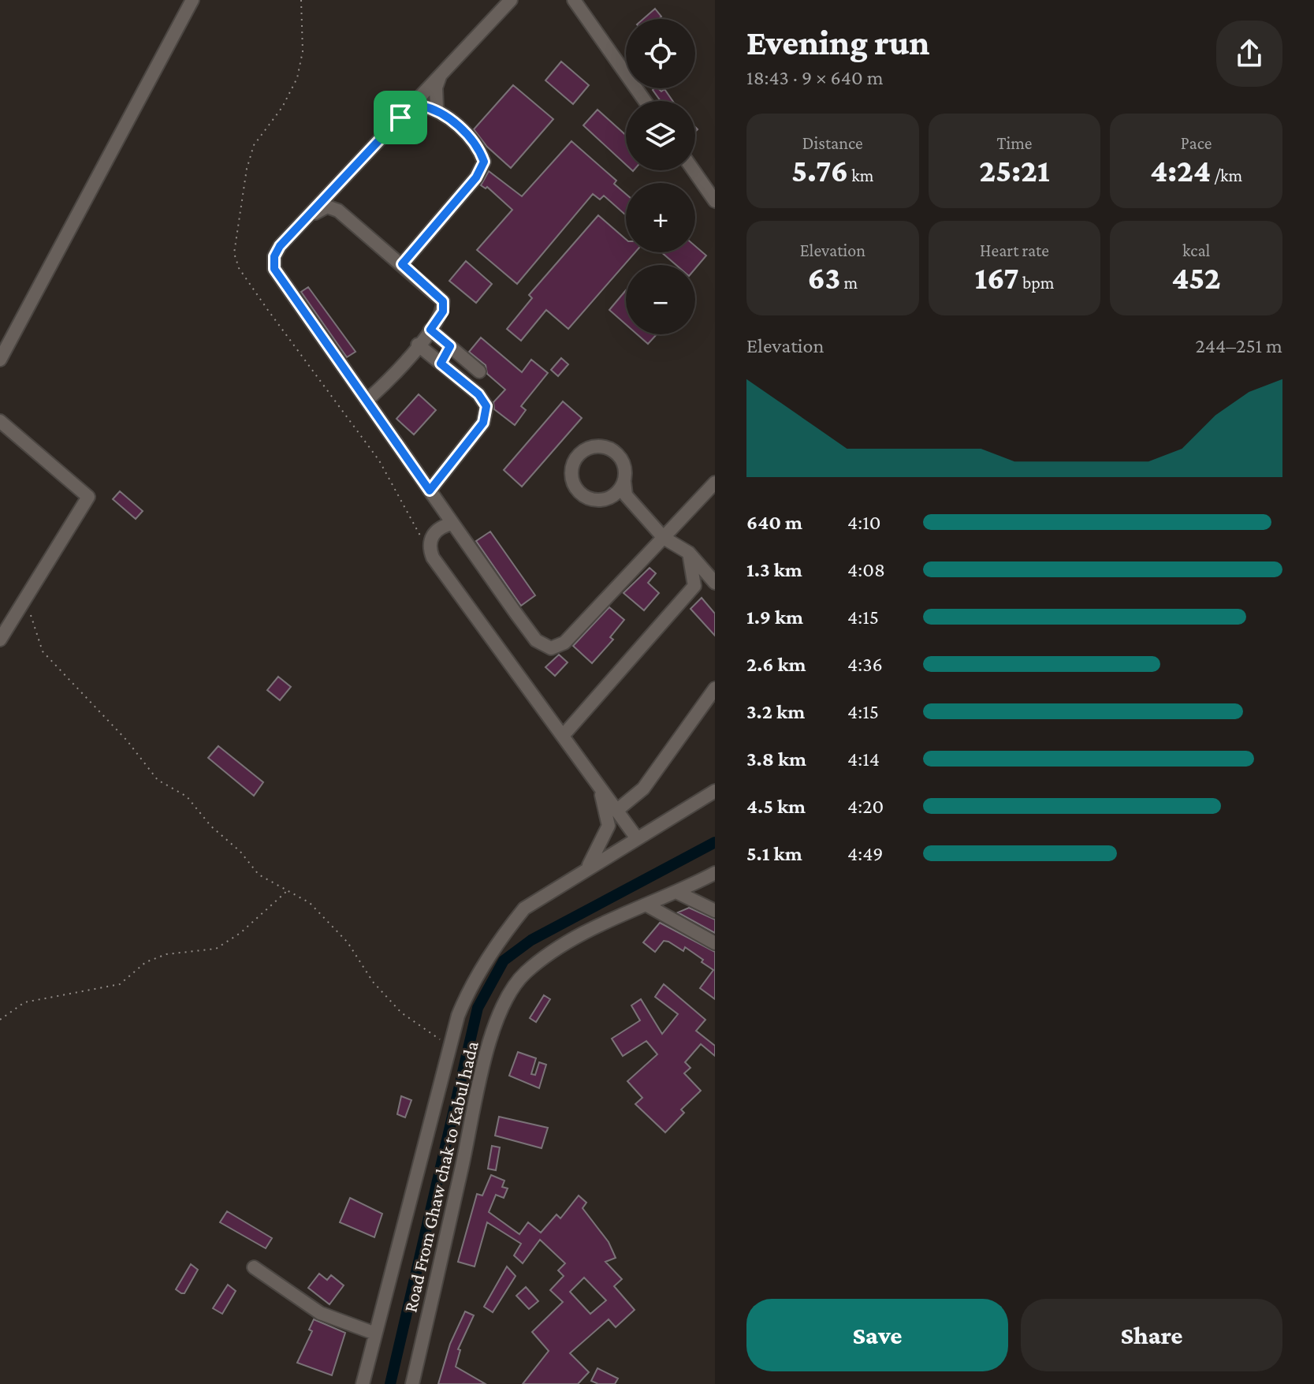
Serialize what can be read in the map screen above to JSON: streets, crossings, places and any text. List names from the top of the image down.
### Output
{
  "streets": {
    "street": ["Road From Ghaw chak to Kabul hada"]
  },
  "page": {
    "heading": ["Evening run", "18:43 · 9 × 640 m"],
    "map_buttons": ["+", "−"],
    "stats": [
      ["Distance", "5.76 km"],
      ["Time", "25:21"],
      ["Pace", "4:24 /km"],
      ["Elevation", "63 m"],
      ["Heart rate", "167 bpm"],
      ["kcal", "452"]
    ],
    "chart": ["Elevation", "244–251 m"],
    "list": [
      {
        "name": "640 m",
        "note": "4:10"
      },
      {
        "name": "1.3 km",
        "note": "4:08"
      },
      {
        "name": "1.9 km",
        "note": "4:15"
      },
      {
        "name": "2.6 km",
        "note": "4:36"
      },
      {
        "name": "3.2 km",
        "note": "4:15"
      },
      {
        "name": "3.8 km",
        "note": "4:14"
      },
      {
        "name": "4.5 km",
        "note": "4:20"
      },
      {
        "name": "5.1 km",
        "note": "4:49"
      }
    ],
    "buttons": ["Save", "Share"]
  }
}
